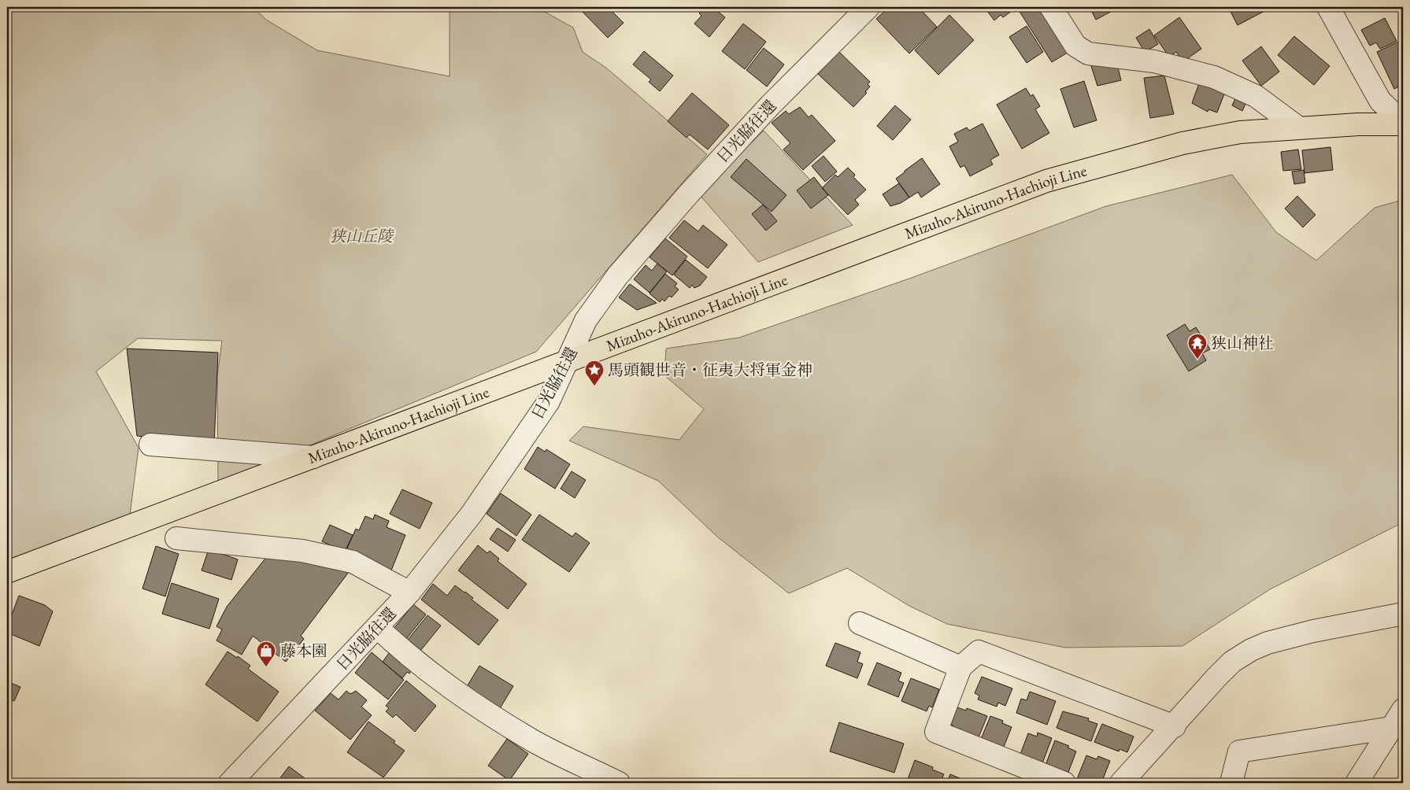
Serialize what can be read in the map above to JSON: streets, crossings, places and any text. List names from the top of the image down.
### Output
{
  "streets": {
    "main road": ["Mizuho-Akiruno-Hachioji Line"],
    "street": ["日光脇往還"]
  },
  "crossings": [
    ["日光脇往還", "Mizuho-Akiruno-Hachioji Line"]
  ],
  "parks": ["狭山丘陵"],
  "places": {
    "temple": ["狭山神社"],
    "place": ["馬頭観世音・征夷大将軍金神"],
    "shop": ["藤本園"]
  }
}
